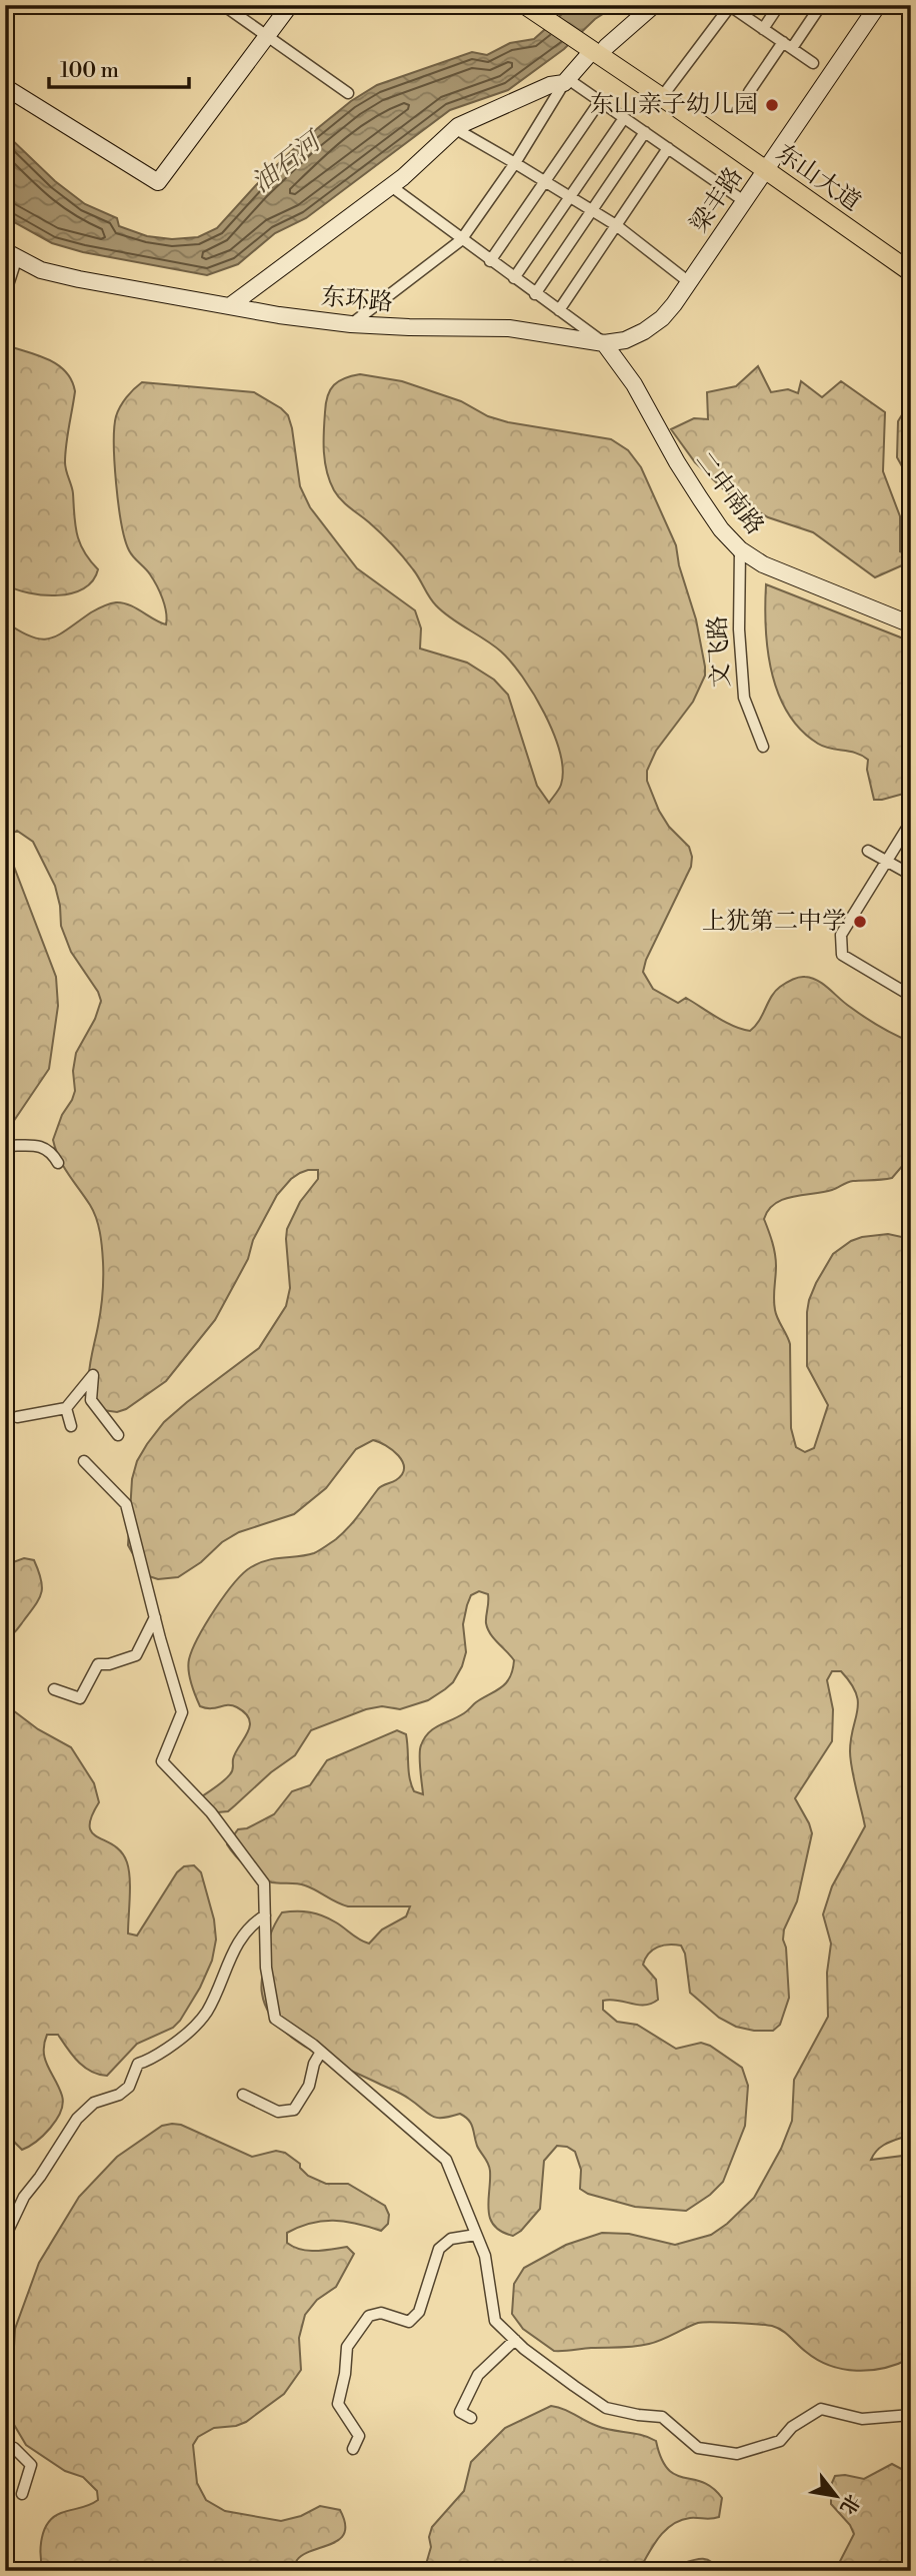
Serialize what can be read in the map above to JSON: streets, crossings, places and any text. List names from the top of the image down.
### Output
{
  "streets": {
    "main road": ["东山大道"],
    "street": [
      "梁丰路",
      "东环路",
      "二中南路",
      "文飞路"
    ]
  },
  "crossings": [
    ["东山大道", "梁丰路"],
    ["梁丰路", "东环路"],
    ["东环路", "二中南路"],
    ["二中南路", "文飞路"]
  ],
  "water": ["油石河"],
  "places": ["东山亲子幼儿园", "上犹第二中学"],
  "scale_bar": "100 m",
  "north": "bottom right"
}
